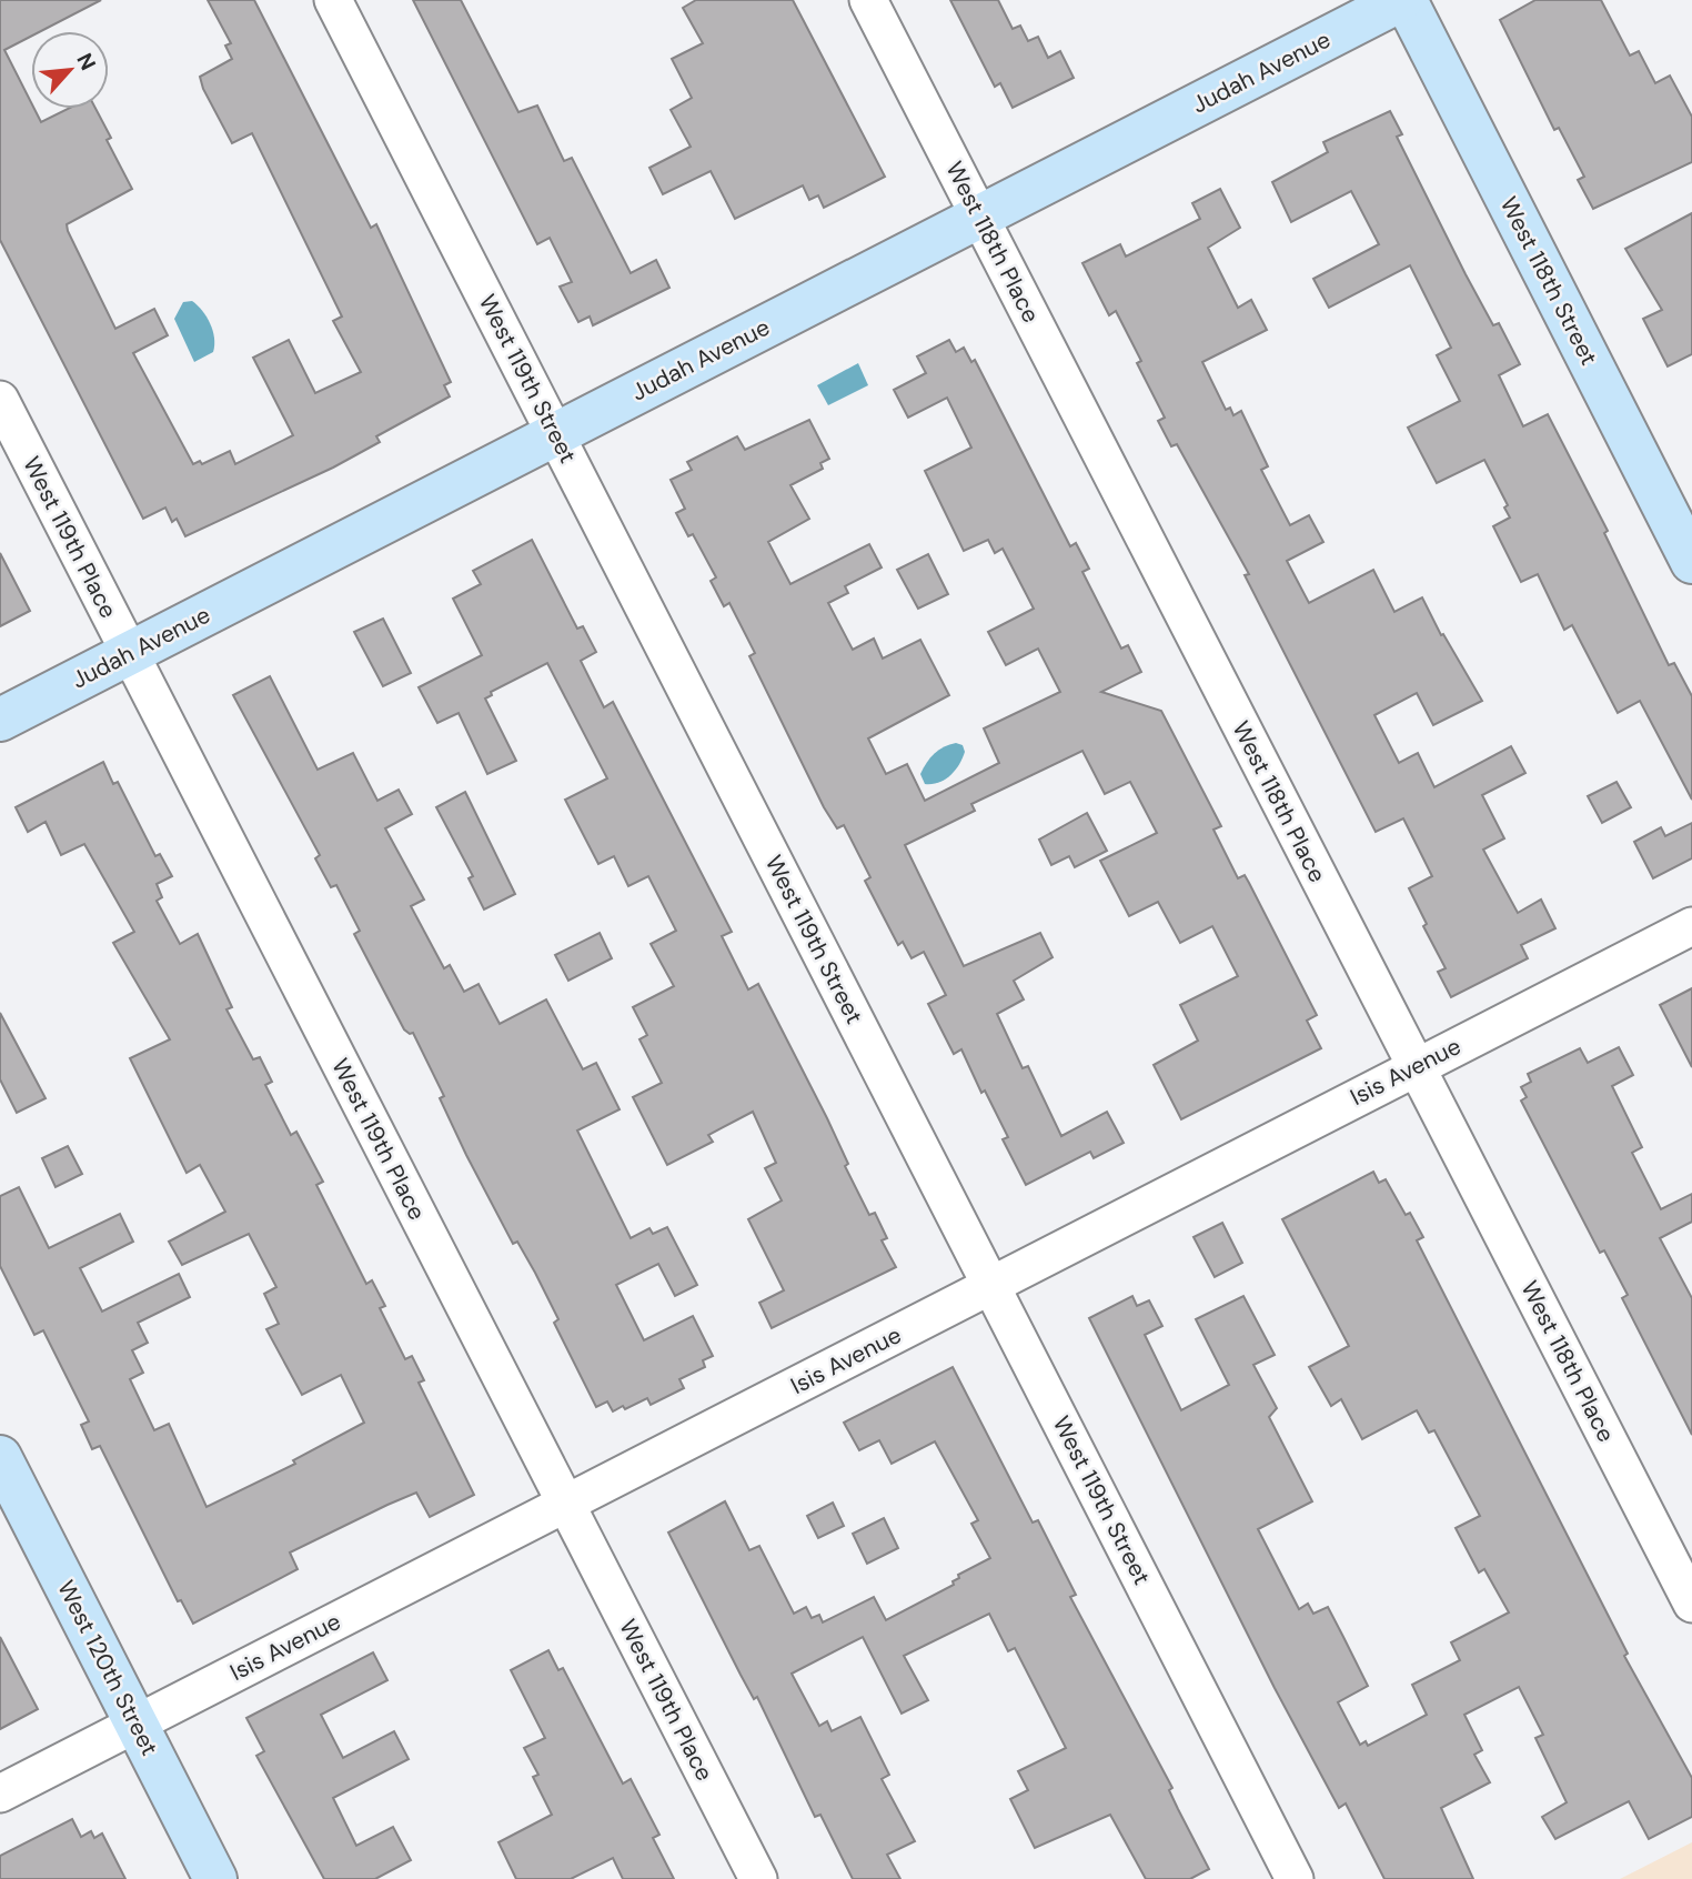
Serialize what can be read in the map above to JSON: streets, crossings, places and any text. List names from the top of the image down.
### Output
{
  "streets": {
    "street": [
      "Judah Avenue",
      "West 118th Place",
      "West 118th Street",
      "West 119th Street",
      "West 119th Place",
      "Isis Avenue",
      "West 120th Street"
    ]
  },
  "crossings": [
    ["Judah Avenue", "West 118th Place"],
    ["Judah Avenue", "West 118th Street"],
    ["Judah Avenue", "West 119th Street"],
    ["Judah Avenue", "West 119th Place"],
    ["West 118th Place", "Isis Avenue"],
    ["West 119th Street", "Isis Avenue"],
    ["West 119th Place", "Isis Avenue"],
    ["Isis Avenue", "West 120th Street"]
  ],
  "north": "top right"
}
